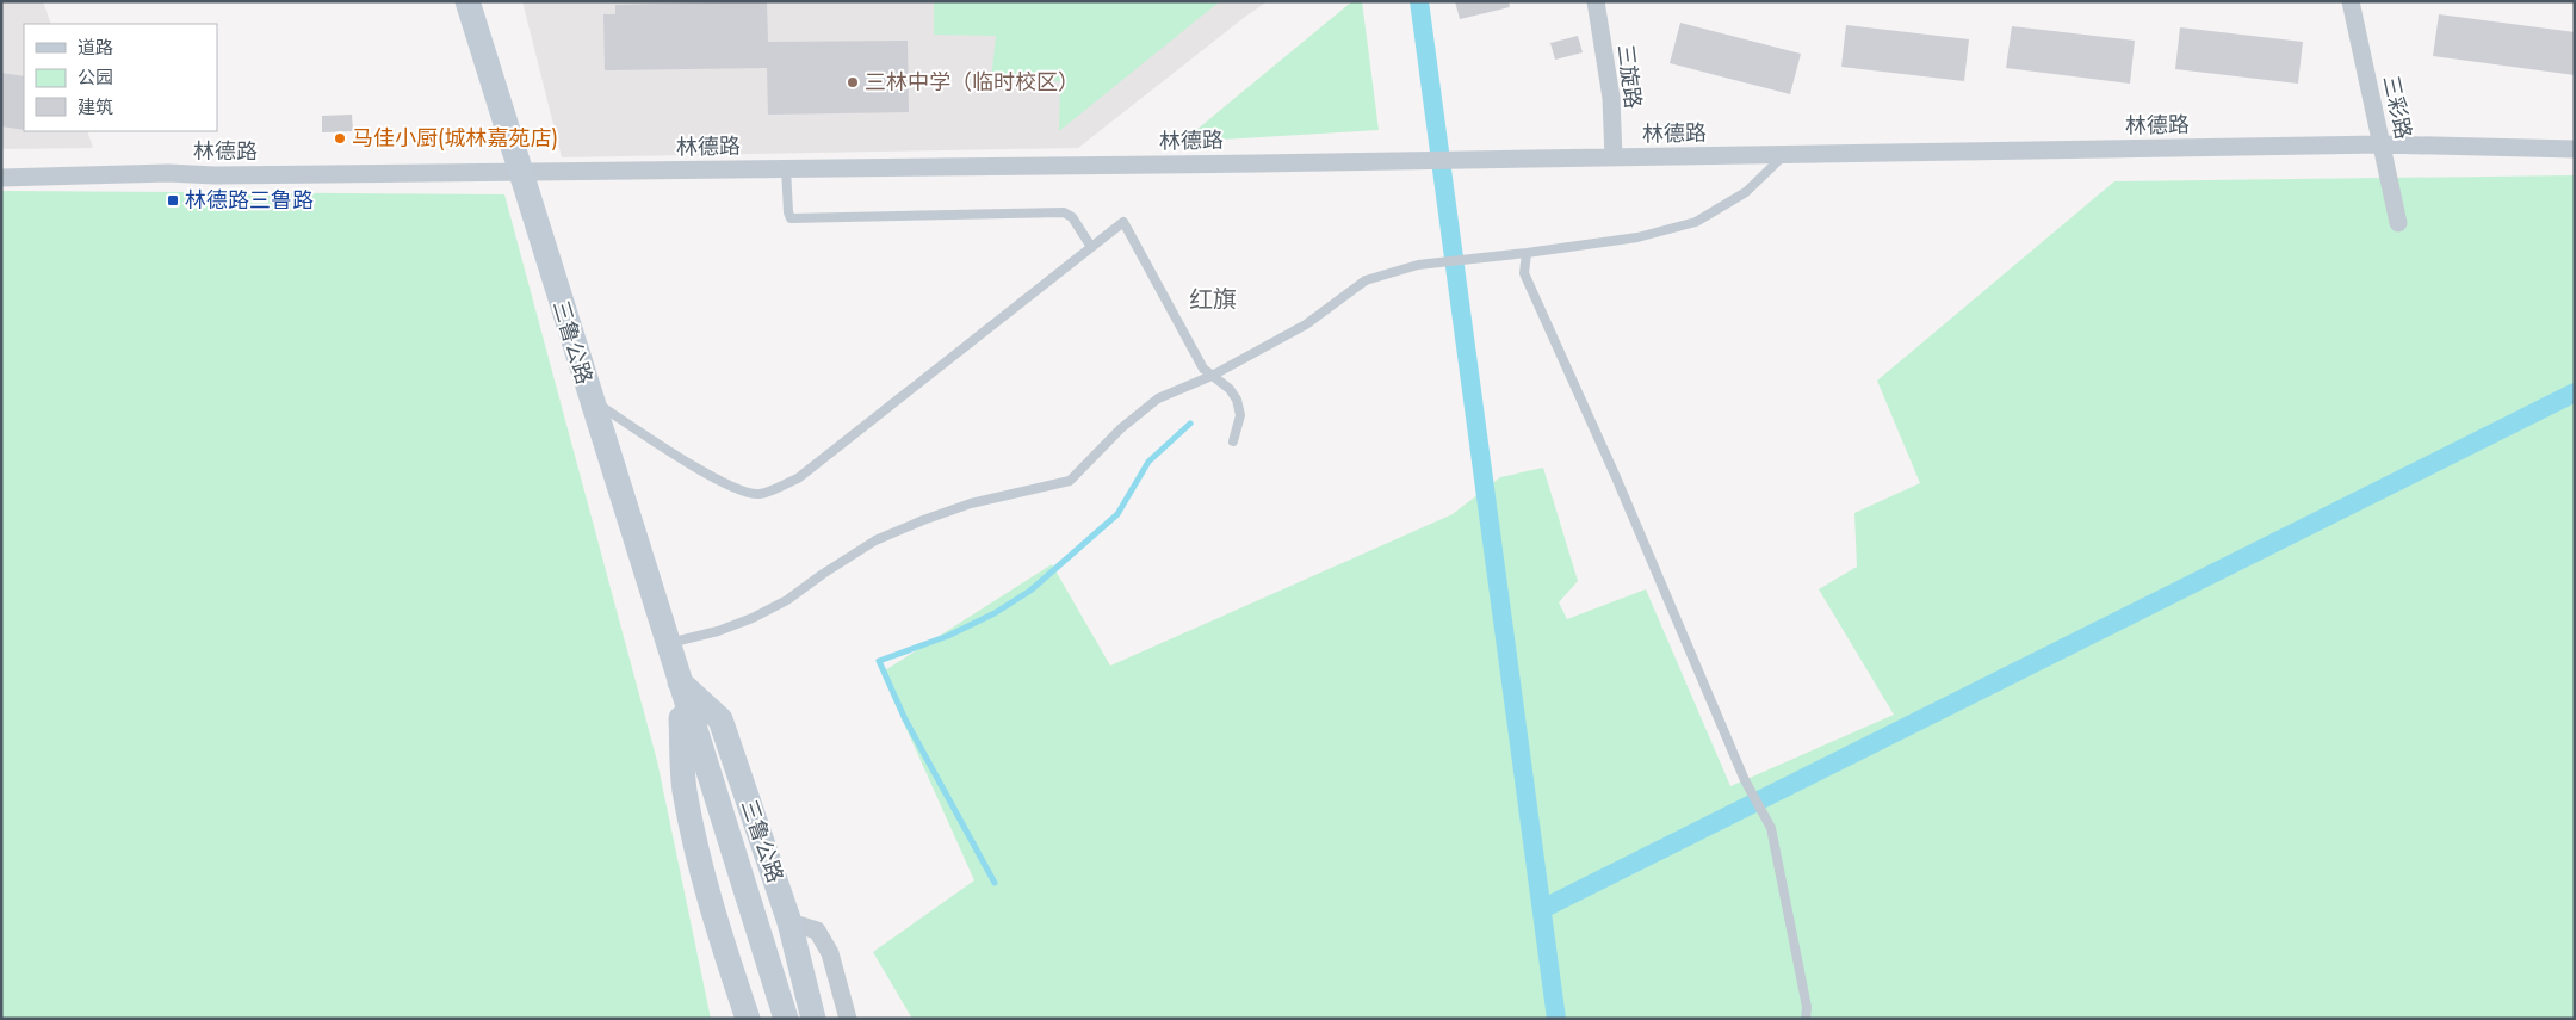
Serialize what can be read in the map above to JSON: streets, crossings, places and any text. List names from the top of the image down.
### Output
{
  "streets": {
    "main road": ["三鲁公路"],
    "street": ["三旋路", "三彩路", "林德路"]
  },
  "crossings": [
    ["三旋路", "林德路"],
    ["三彩路", "林德路"],
    ["林德路", "三鲁公路"]
  ],
  "districts": ["红旗"],
  "places": {
    "other": ["三林中学（临时校区）", "马佳小厨(城林嘉苑店)"],
    "transit": ["林德路三鲁路"]
  },
  "legend": ["道路", "公园", "建筑"]
}
